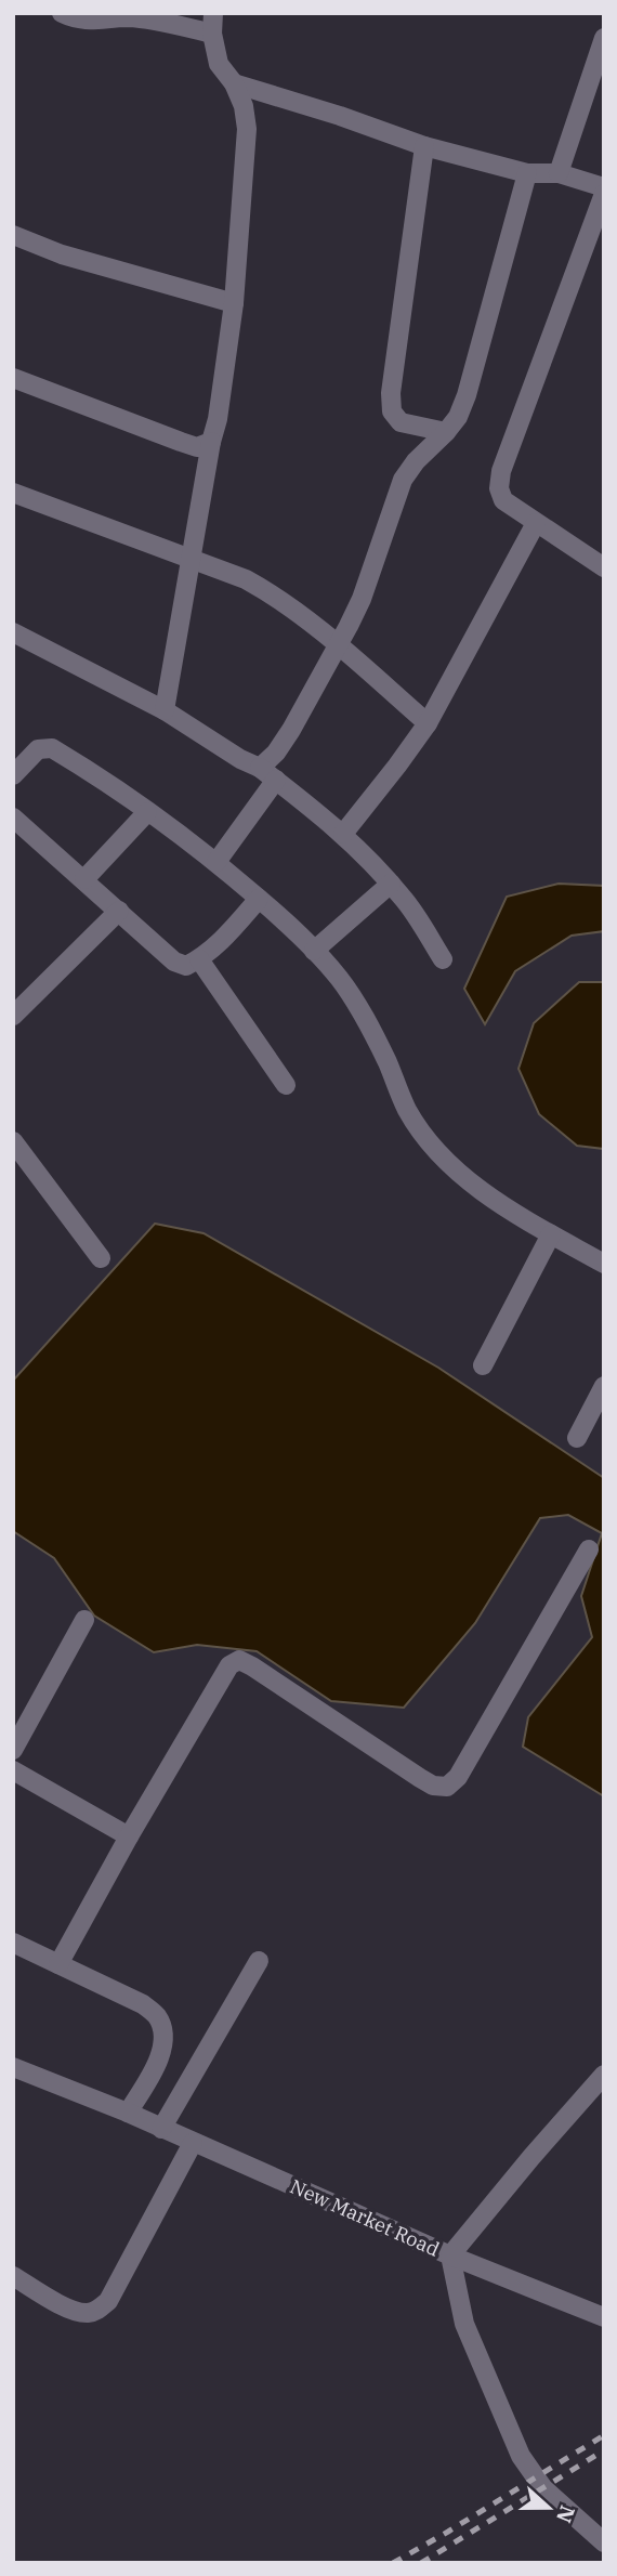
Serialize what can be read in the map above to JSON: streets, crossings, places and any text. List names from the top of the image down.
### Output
{
  "streets": {
    "street": ["New Market Road"]
  },
  "north": "right"
}
